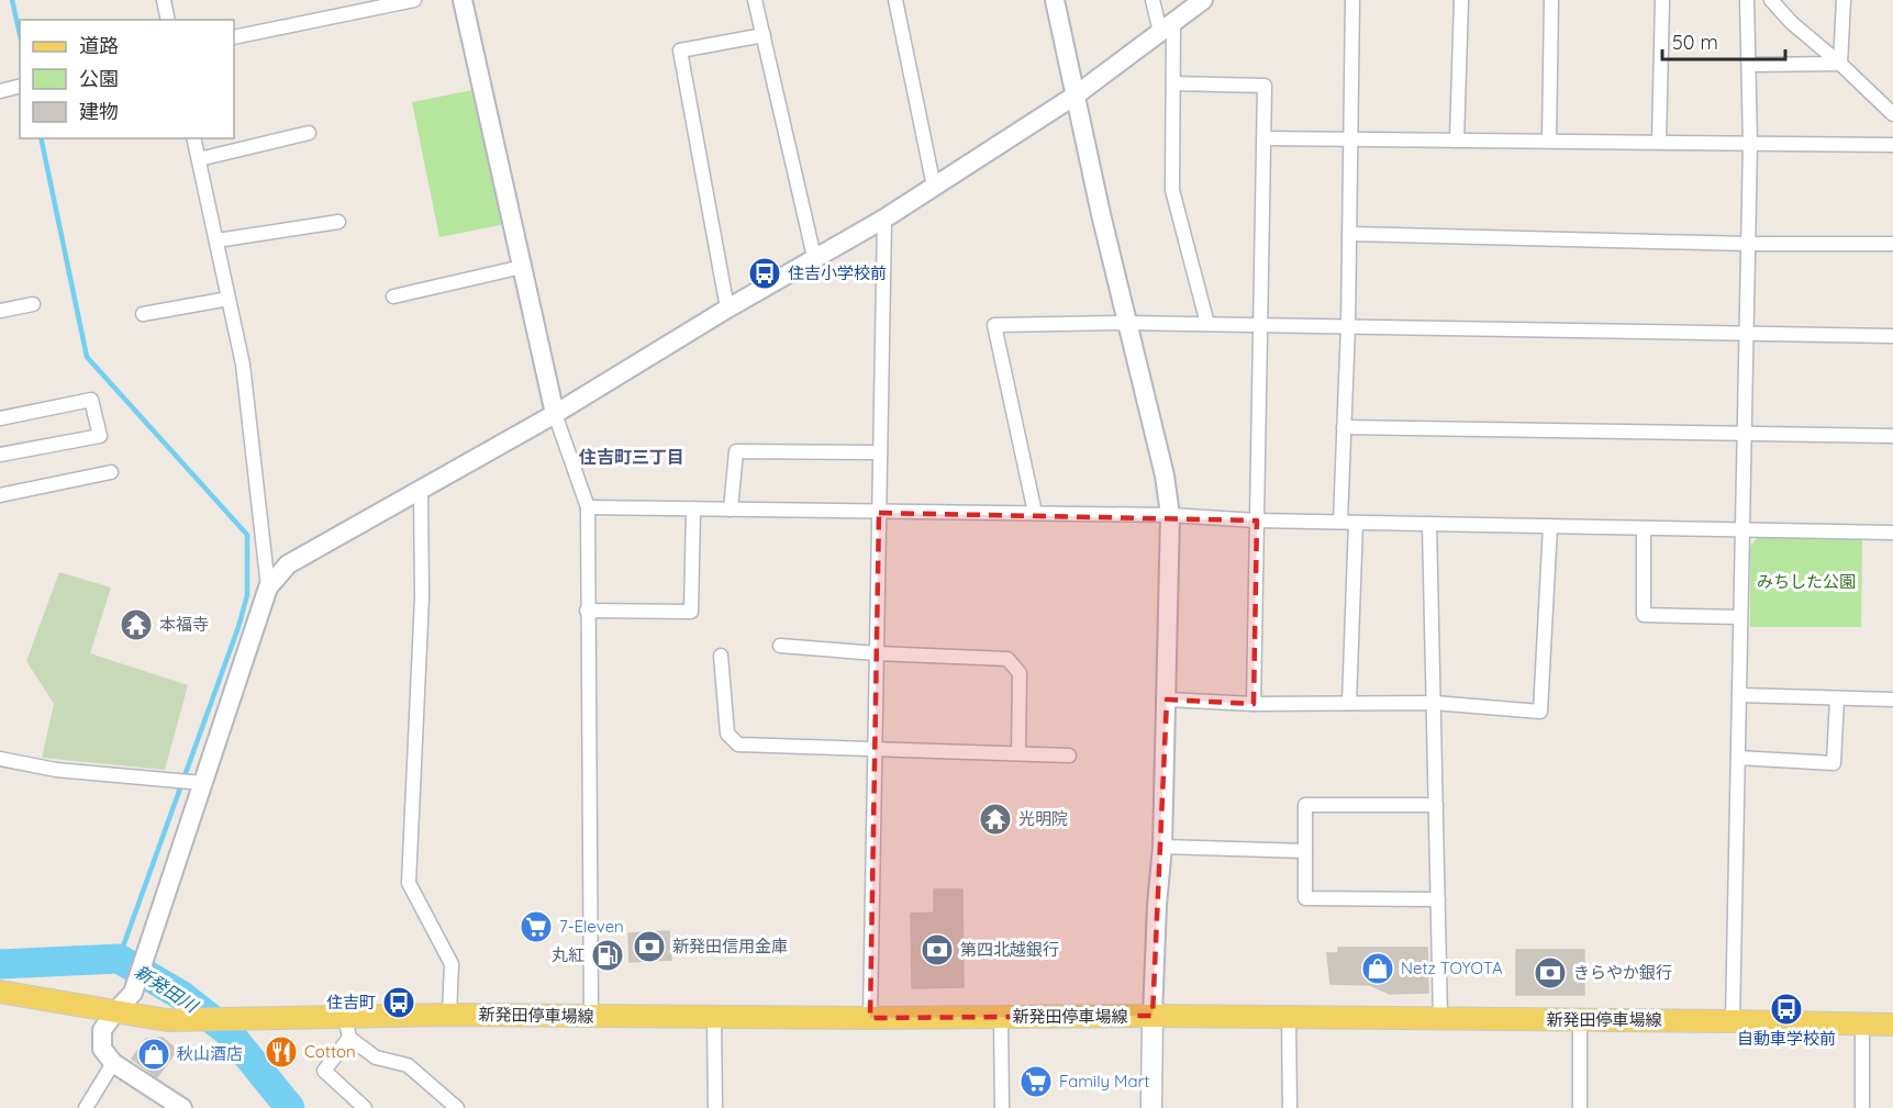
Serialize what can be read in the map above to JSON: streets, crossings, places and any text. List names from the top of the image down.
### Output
{
  "streets": {
    "main road": ["新発田停車場線"]
  },
  "districts": ["住吉町三丁目"],
  "water": ["新発田川"],
  "parks": ["みちした公園"],
  "places": {
    "bus stop": ["住吉小学校前", "住吉町", "自動車学校前"],
    "temple": ["本福寺", "光明院"],
    "supermarket": ["7-Eleven", "Family Mart"],
    "bank": ["新発田信用金庫", "第四北越銀行", "きらやか銀行"],
    "fuel station": ["丸紅"],
    "shop": ["Netz TOYOTA", "秋山酒店"],
    "restaurant": ["Cotton"]
  },
  "legend": ["道路", "公園", "建物"],
  "scale_bar": "50 m"
}
